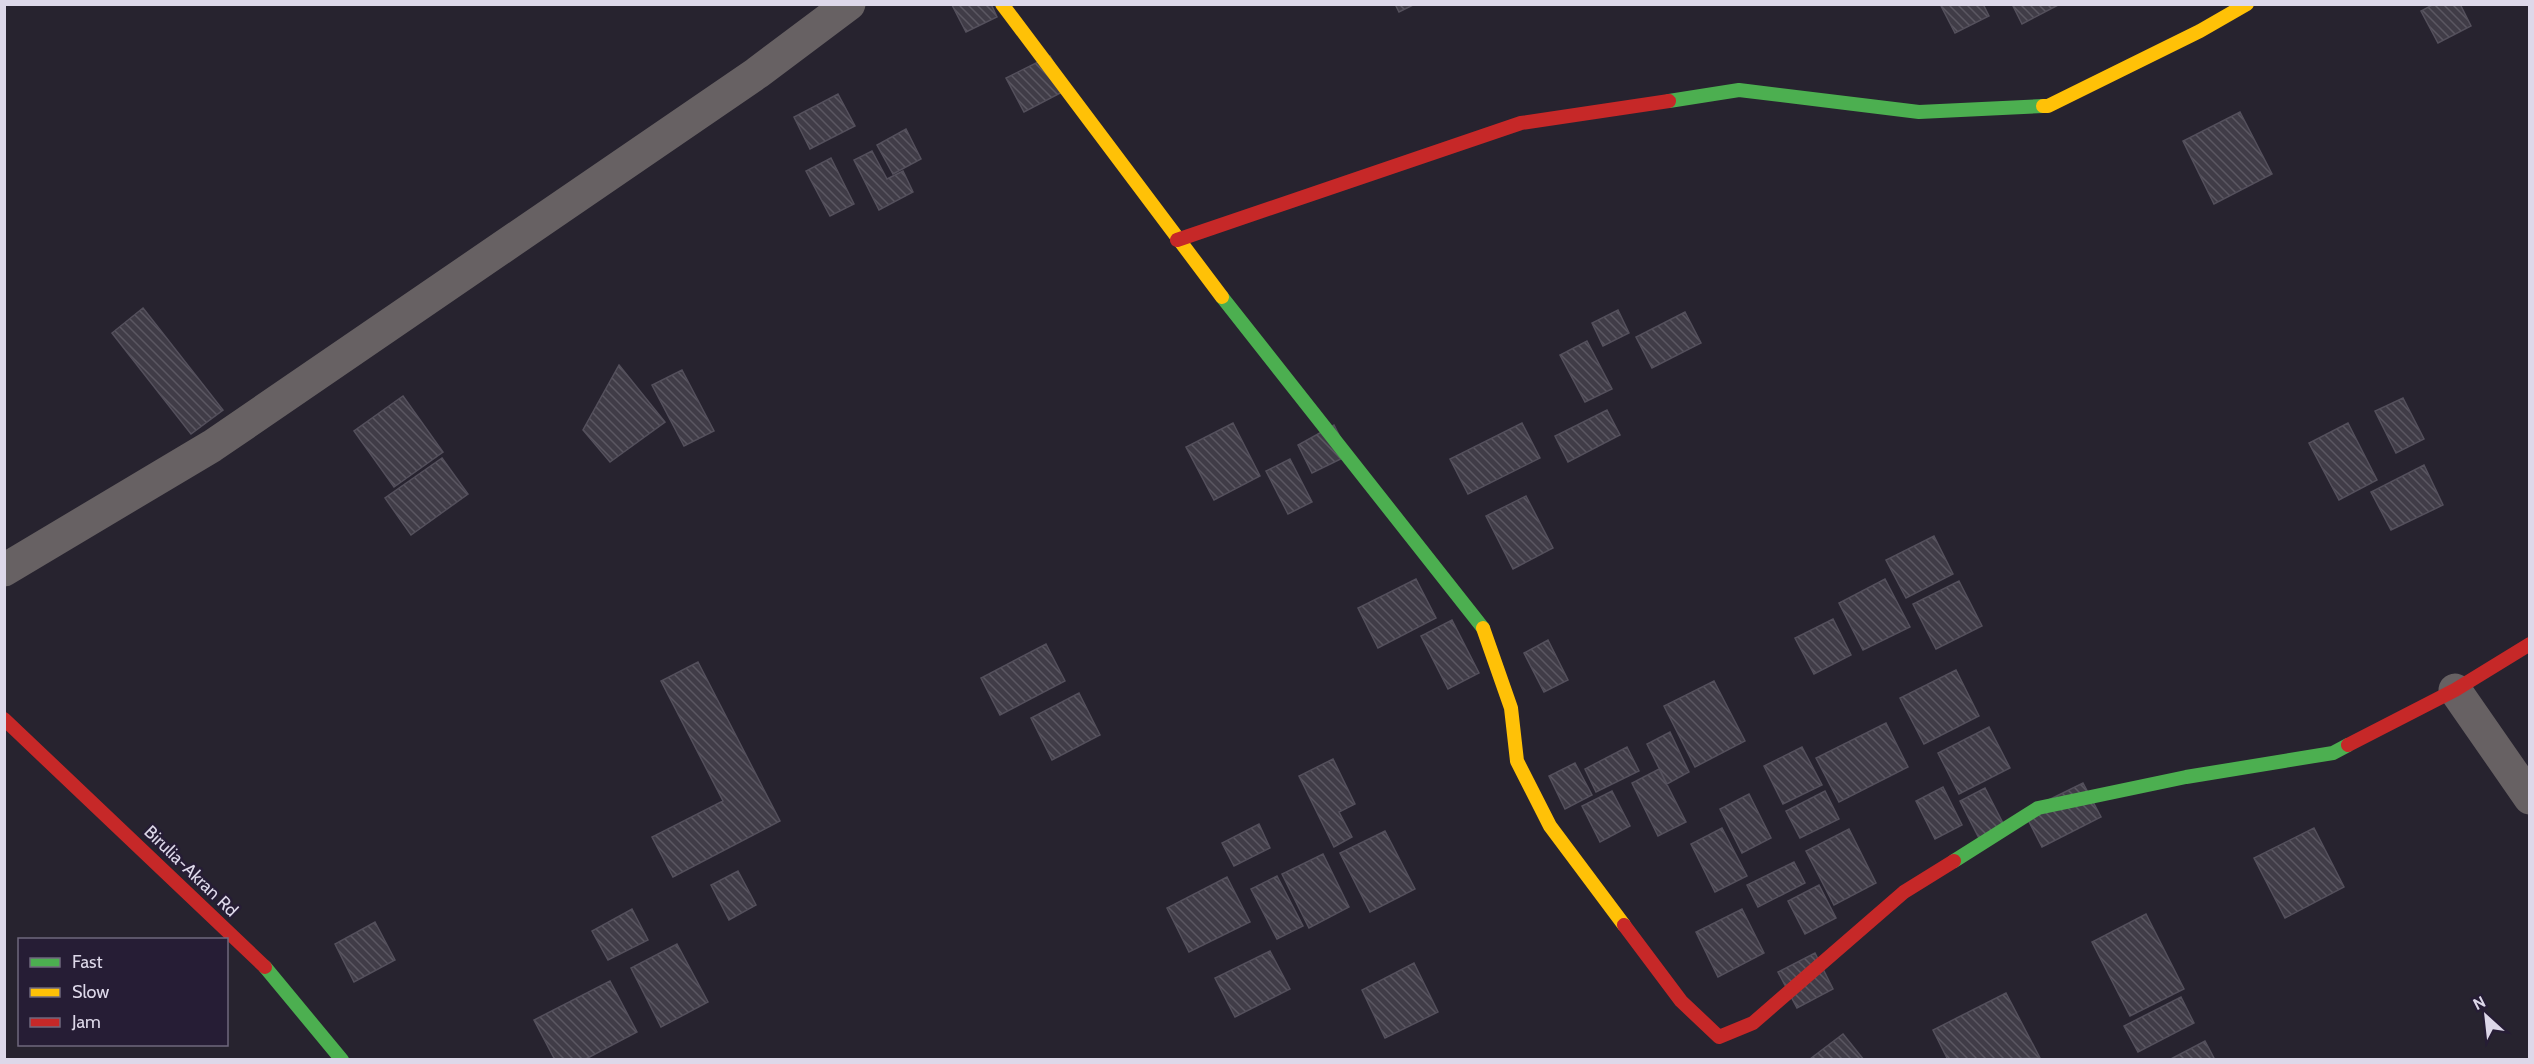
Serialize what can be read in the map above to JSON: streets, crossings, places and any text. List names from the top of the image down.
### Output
{
  "streets": {
    "street": ["Birulia-Akran Rd"]
  },
  "legend": ["Fast", "Slow", "Jam"],
  "north": "top left"
}
